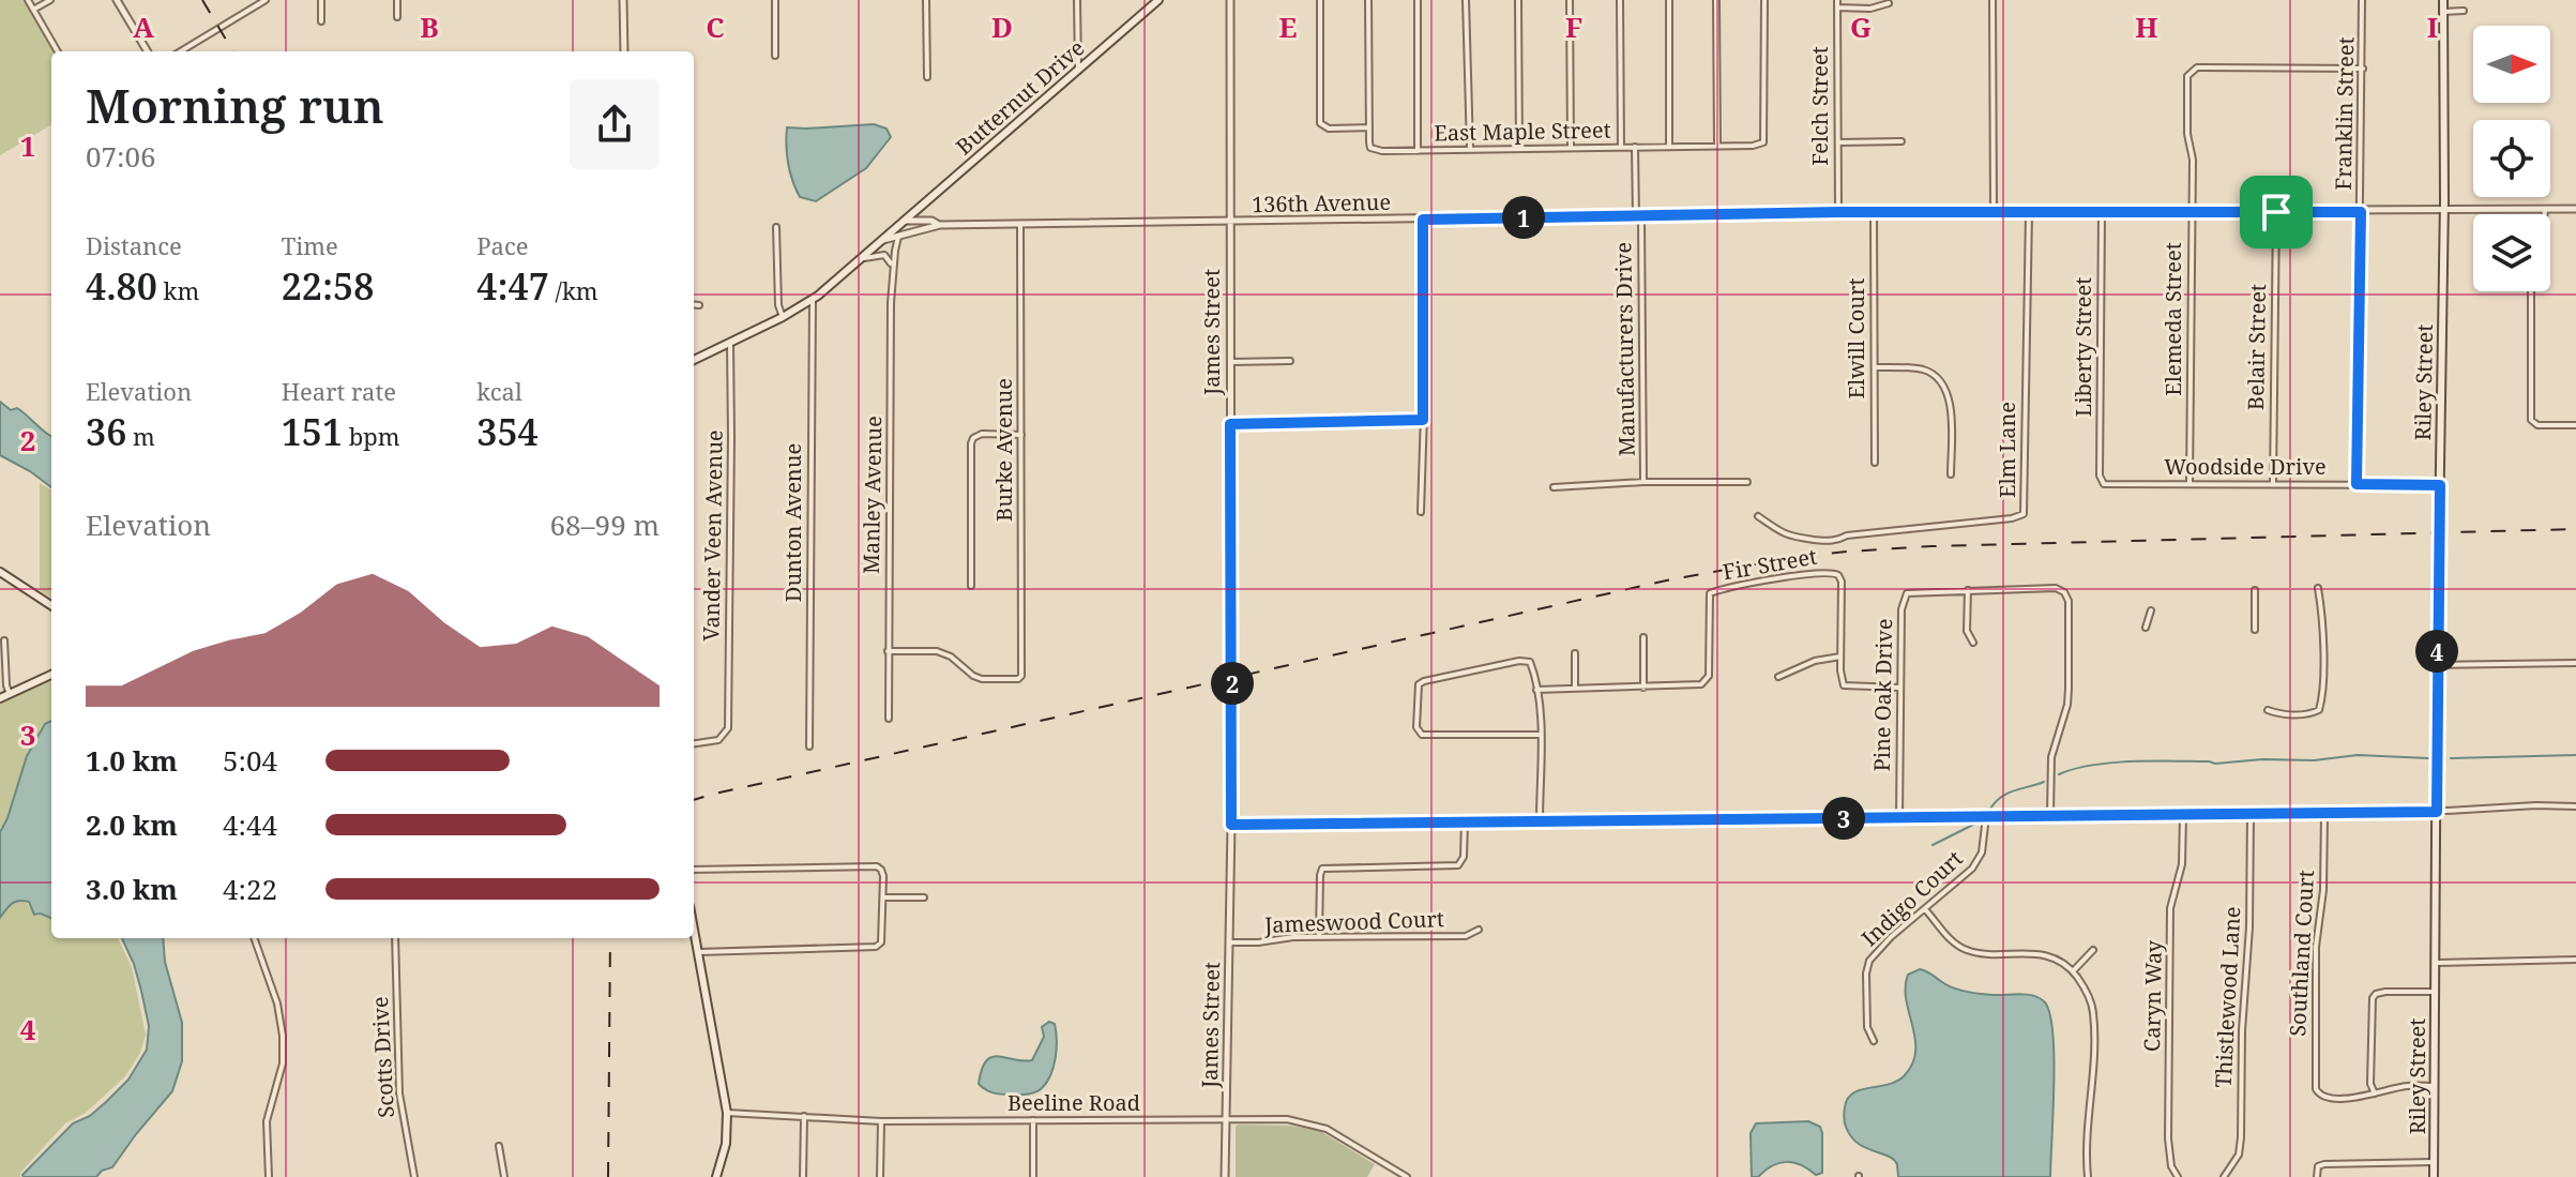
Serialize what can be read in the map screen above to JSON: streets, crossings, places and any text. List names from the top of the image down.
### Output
{
  "streets": {
    "main road": ["Butternut Drive", "Riley Street"],
    "street": [
      "Felch Street",
      "Franklin Street",
      "East Maple Street",
      "136th Avenue",
      "Elemeda Street",
      "James Street",
      "Elwill Court",
      "Liberty Street",
      "Belair Street",
      "Manufacturers Drive",
      "Burke Avenue",
      "Elm Lane",
      "Woodside Drive",
      "Manley Avenue",
      "Dunton Avenue",
      "Vander Veen Avenue",
      "Fir Street",
      "Pine Oak Drive",
      "Indigo Court",
      "Jameswood Court",
      "Southland Court",
      "Caryn Way",
      "Thistlewood Lane",
      "Scotts Drive",
      "Beeline Road"
    ]
  },
  "crossings": [
    ["Butternut Drive", "136th Avenue"],
    ["Butternut Drive", "Dunton Avenue"],
    ["Butternut Drive", "Vander Veen Avenue"],
    ["Felch Street", "136th Avenue"],
    ["Franklin Street", "136th Avenue"],
    ["Franklin Street", "Elemeda Street"],
    ["Franklin Street", "Woodside Drive"],
    ["East Maple Street", "Manufacturers Drive"],
    ["136th Avenue", "Elemeda Street"],
    ["136th Avenue", "James Street"],
    ["136th Avenue", "Elwill Court"],
    ["136th Avenue", "Liberty Street"],
    ["136th Avenue", "Belair Street"],
    ["136th Avenue", "Manufacturers Drive"],
    ["136th Avenue", "Riley Street"],
    ["136th Avenue", "Burke Avenue"],
    ["136th Avenue", "Elm Lane"],
    ["136th Avenue", "Manley Avenue"],
    ["Elemeda Street", "Woodside Drive"],
    ["James Street", "Jameswood Court"],
    ["James Street", "Beeline Road"],
    ["Liberty Street", "Woodside Drive"],
    ["Belair Street", "Woodside Drive"],
    ["Riley Street", "Woodside Drive"],
    ["Burke Avenue", "Manley Avenue"]
  ],
  "north": "right",
  "page": {
    "heading": ["Morning run", "07:06"],
    "pins": [
      "1",
      "4",
      "2",
      "3"
    ],
    "stats": [
      ["Distance", "4.80 km"],
      ["Time", "22:58"],
      ["Pace", "4:47 /km"],
      ["Elevation", "36 m"],
      ["Heart rate", "151 bpm"],
      ["kcal", "354"]
    ],
    "chart": ["Elevation", "68–99 m"],
    "list": [
      {
        "name": "1.0 km",
        "note": "5:04"
      },
      {
        "name": "2.0 km",
        "note": "4:44"
      },
      {
        "name": "3.0 km",
        "note": "4:22"
      }
    ]
  },
  "grid": {
    "columns": [
      "A",
      "B",
      "C",
      "D",
      "E",
      "F",
      "G",
      "H",
      "I"
    ],
    "rows": [
      "1",
      "2",
      "3",
      "4"
    ]
  }
}
